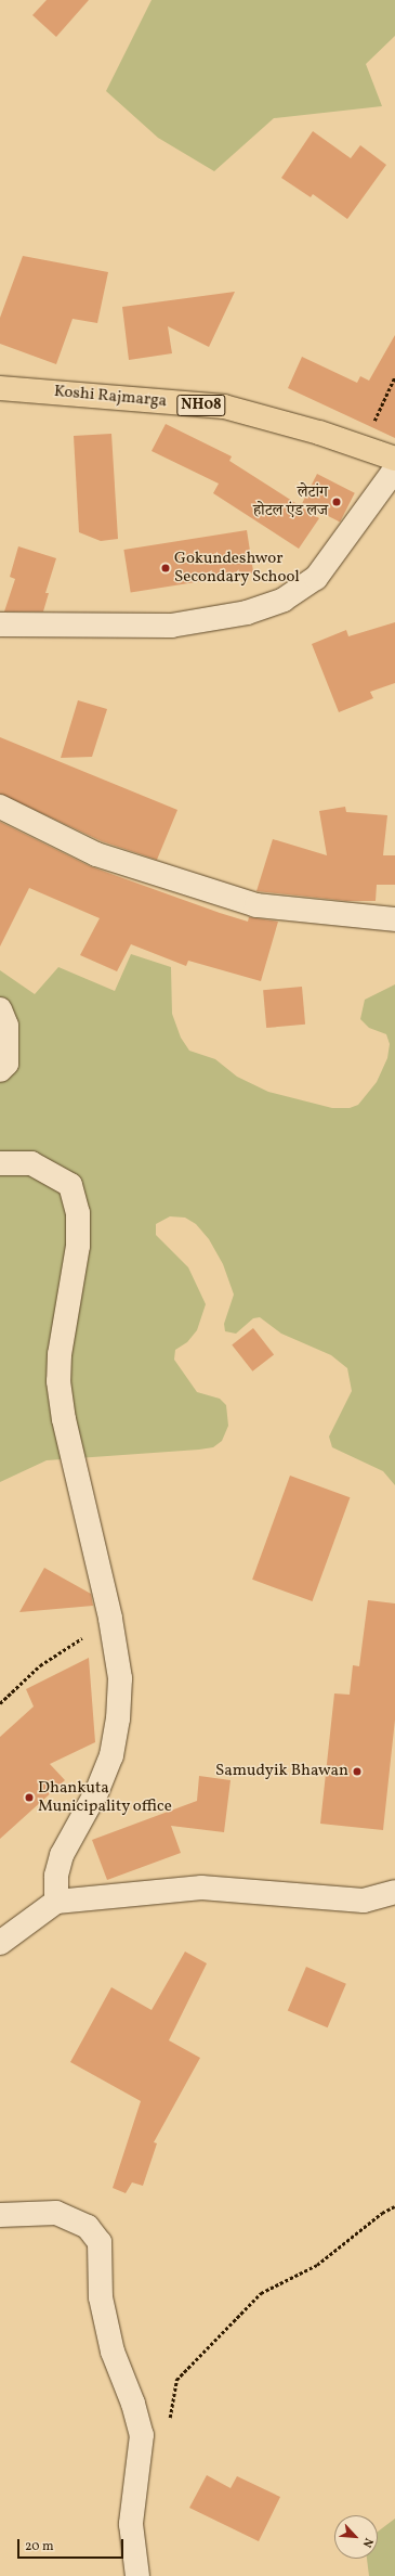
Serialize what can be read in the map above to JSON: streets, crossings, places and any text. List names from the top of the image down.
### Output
{
  "streets": {
    "main road": ["Koshi Rajmarga", "NH08"]
  },
  "places": [
    "लेटांग होटल एंड लज",
    "Gokundeshwor Secondary School",
    "Samudyik Bhawan",
    "Dhankuta Municipality office"
  ],
  "scale_bar": "20 m",
  "north": "bottom right"
}
